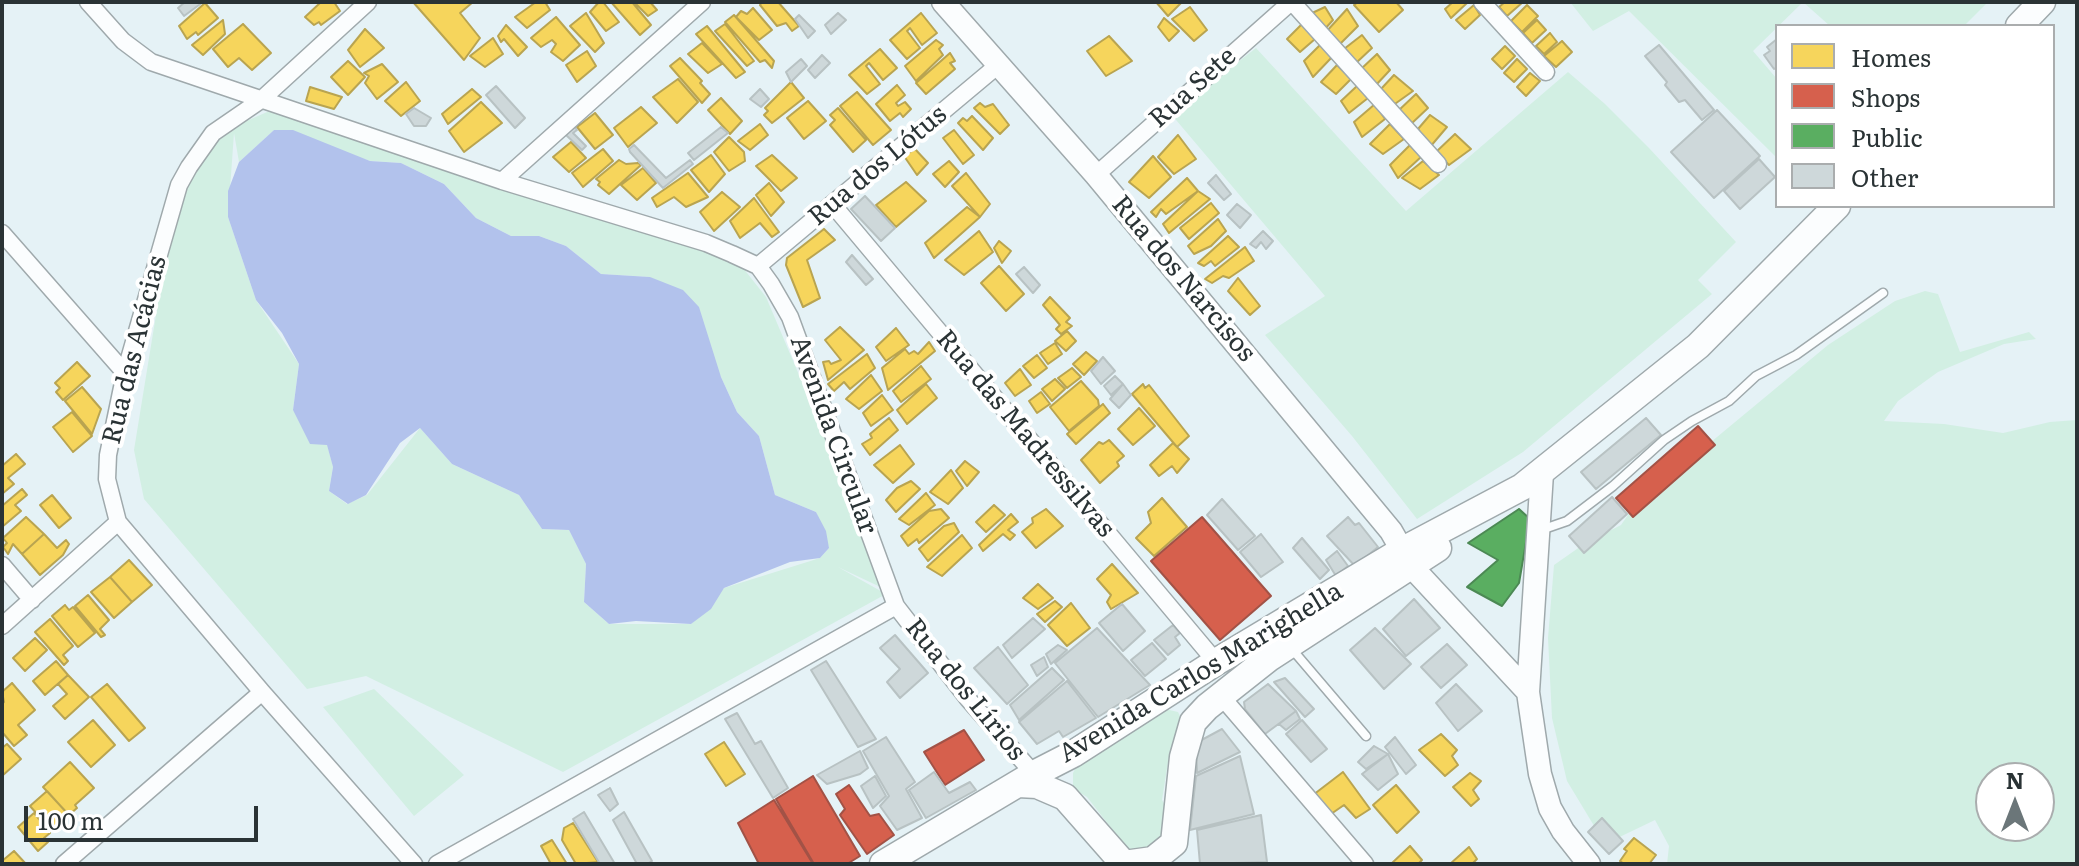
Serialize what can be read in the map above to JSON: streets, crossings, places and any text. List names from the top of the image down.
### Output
{
  "streets": {
    "main road": ["Avenida Carlos Marighella"],
    "street": [
      "Rua Sete",
      "Rua dos Lótus",
      "Rua dos Narcisos",
      "Rua das Acácias",
      "Rua das Madressilvas",
      "Avenida Circular",
      "Rua dos Lírios"
    ]
  },
  "crossings": [
    ["Rua Sete", "Rua dos Narcisos"],
    ["Rua dos Lótus", "Rua dos Narcisos"],
    ["Rua dos Lótus", "Rua das Madressilvas"],
    ["Rua dos Lótus", "Avenida Circular"],
    ["Rua dos Narcisos", "Avenida Carlos Marighella"],
    ["Rua das Madressilvas", "Avenida Carlos Marighella"],
    ["Avenida Circular", "Rua dos Lírios"],
    ["Avenida Carlos Marighella", "Rua dos Lírios"]
  ],
  "legend": [
    "Homes",
    "Shops",
    "Public",
    "Other"
  ],
  "scale_bar": "100 m",
  "north": "top"
}
